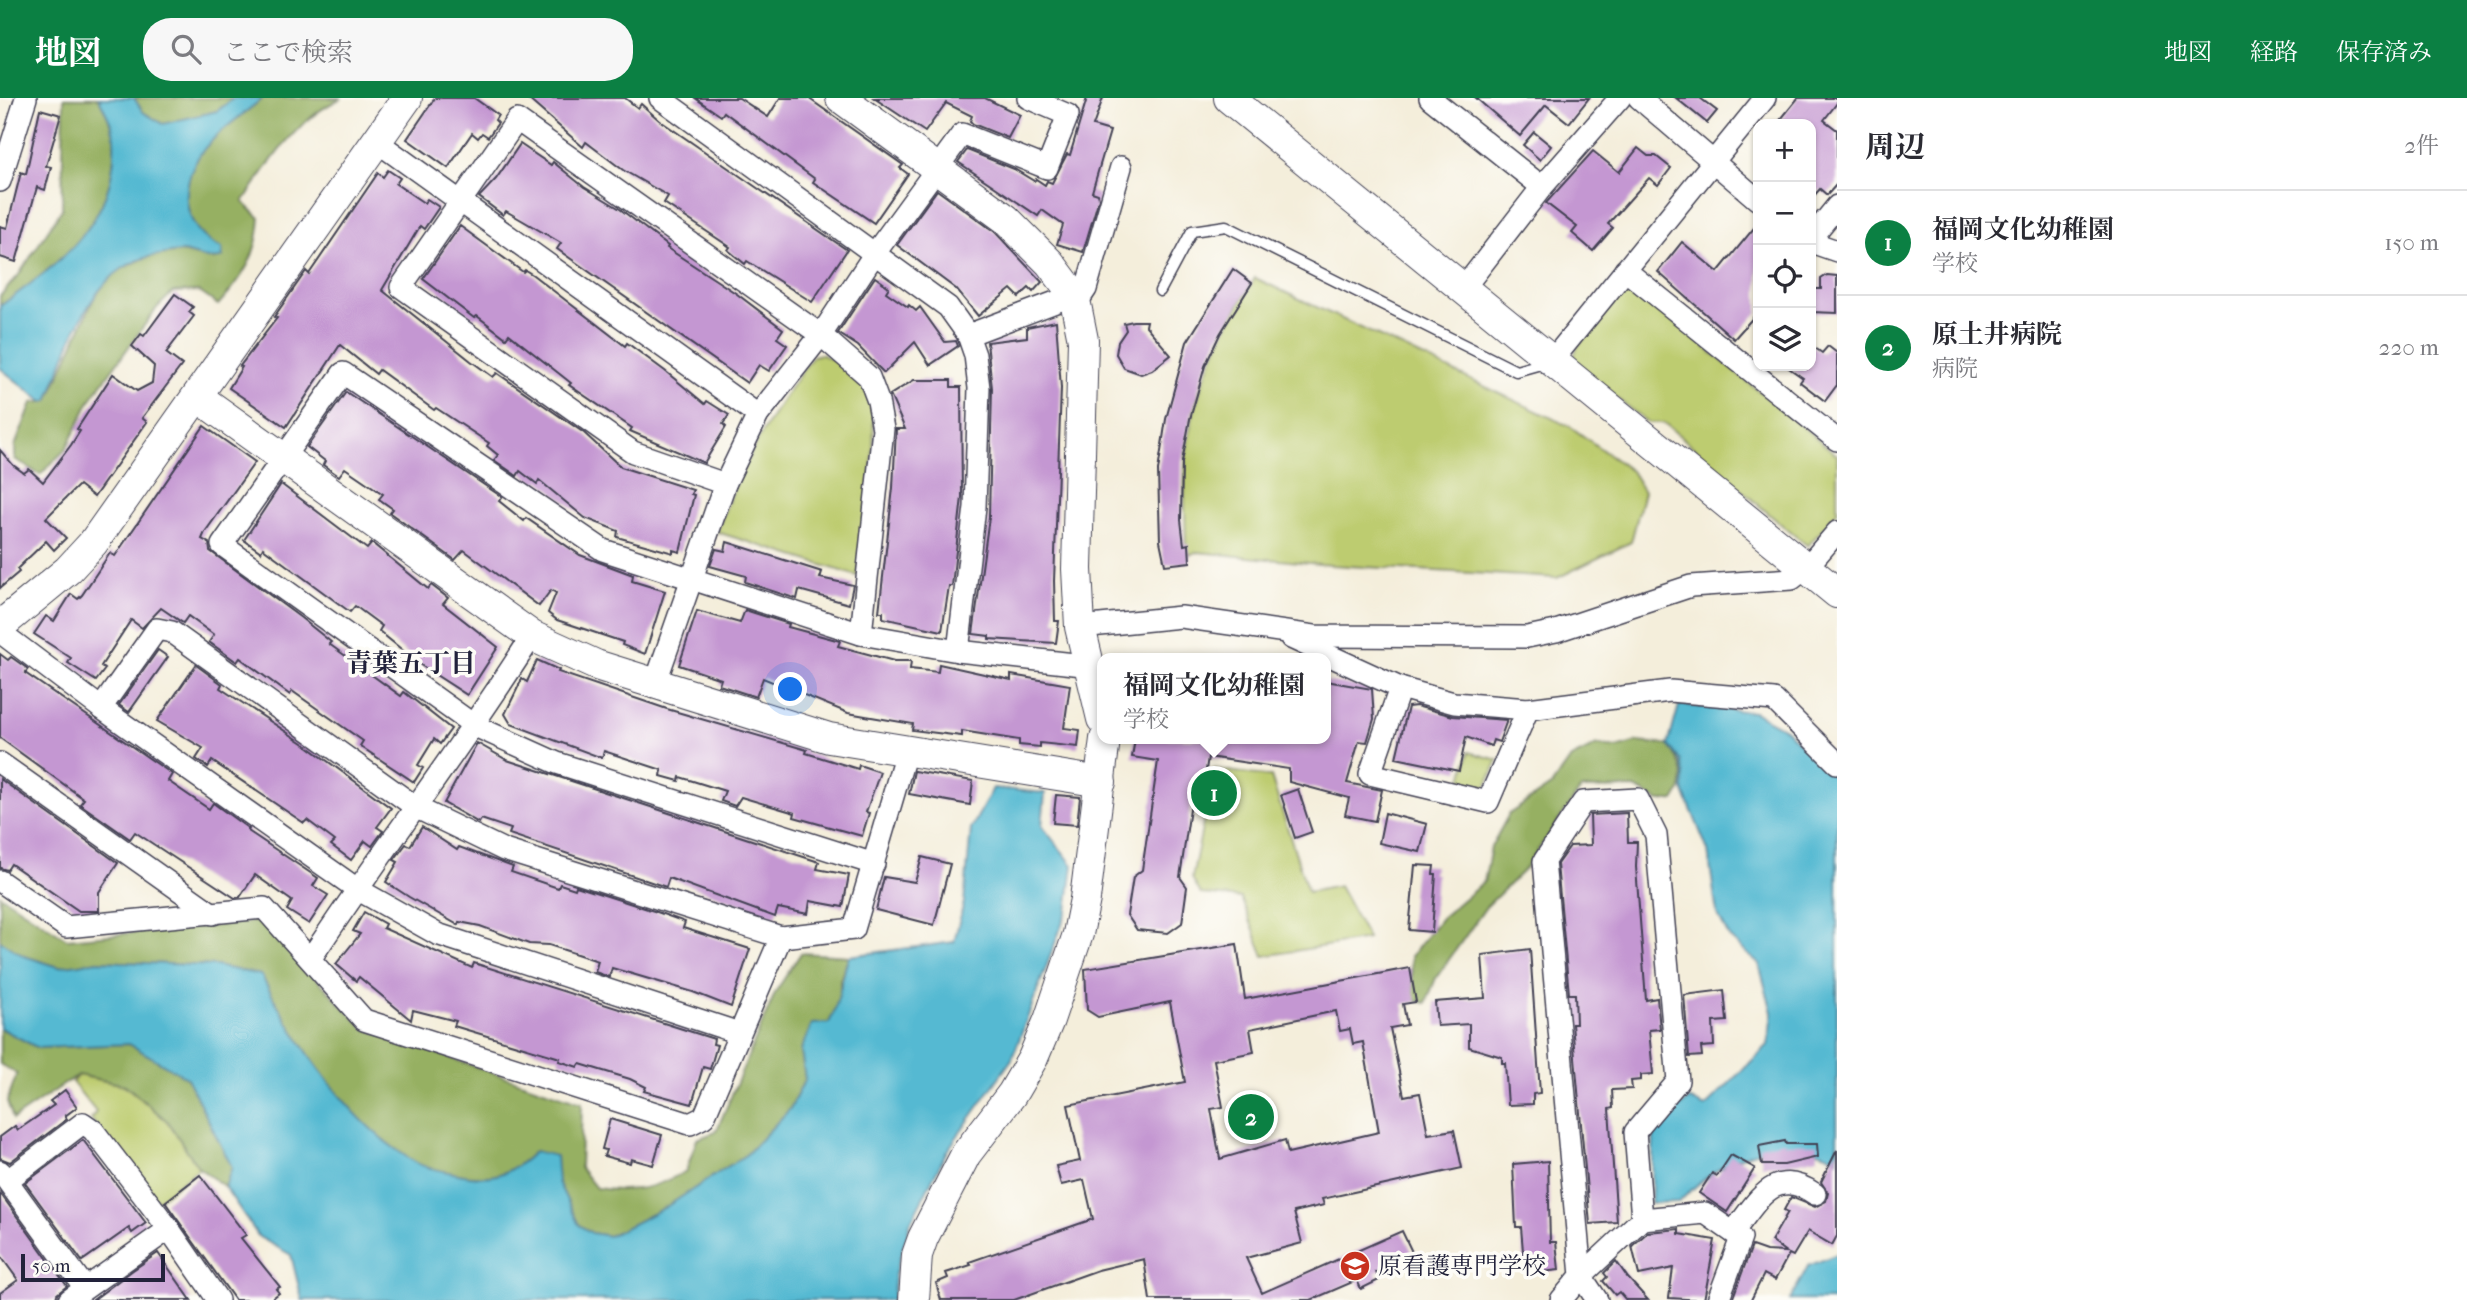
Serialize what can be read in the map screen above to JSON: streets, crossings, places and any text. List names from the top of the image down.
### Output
{
  "districts": ["青葉五丁目"],
  "places": {
    "school or university": ["原看護専門学校"]
  },
  "scale_bar": "50 m",
  "page": {
    "header": "地図",
    "search": "ここで検索",
    "nav": ["地図", "経路", "保存済み"],
    "heading": ["周辺", "2件"],
    "map_buttons": ["+", "−"],
    "list": [
      {
        "mark": "1",
        "name": "福岡文化幼稚園",
        "note": "学校",
        "value": "150 m"
      },
      {
        "mark": "2",
        "name": "原土井病院",
        "note": "病院",
        "value": "220 m"
      }
    ],
    "popup": ["福岡文化幼稚園", "学校"],
    "pins": ["1", "2"],
    "scale": "50 m"
  }
}
